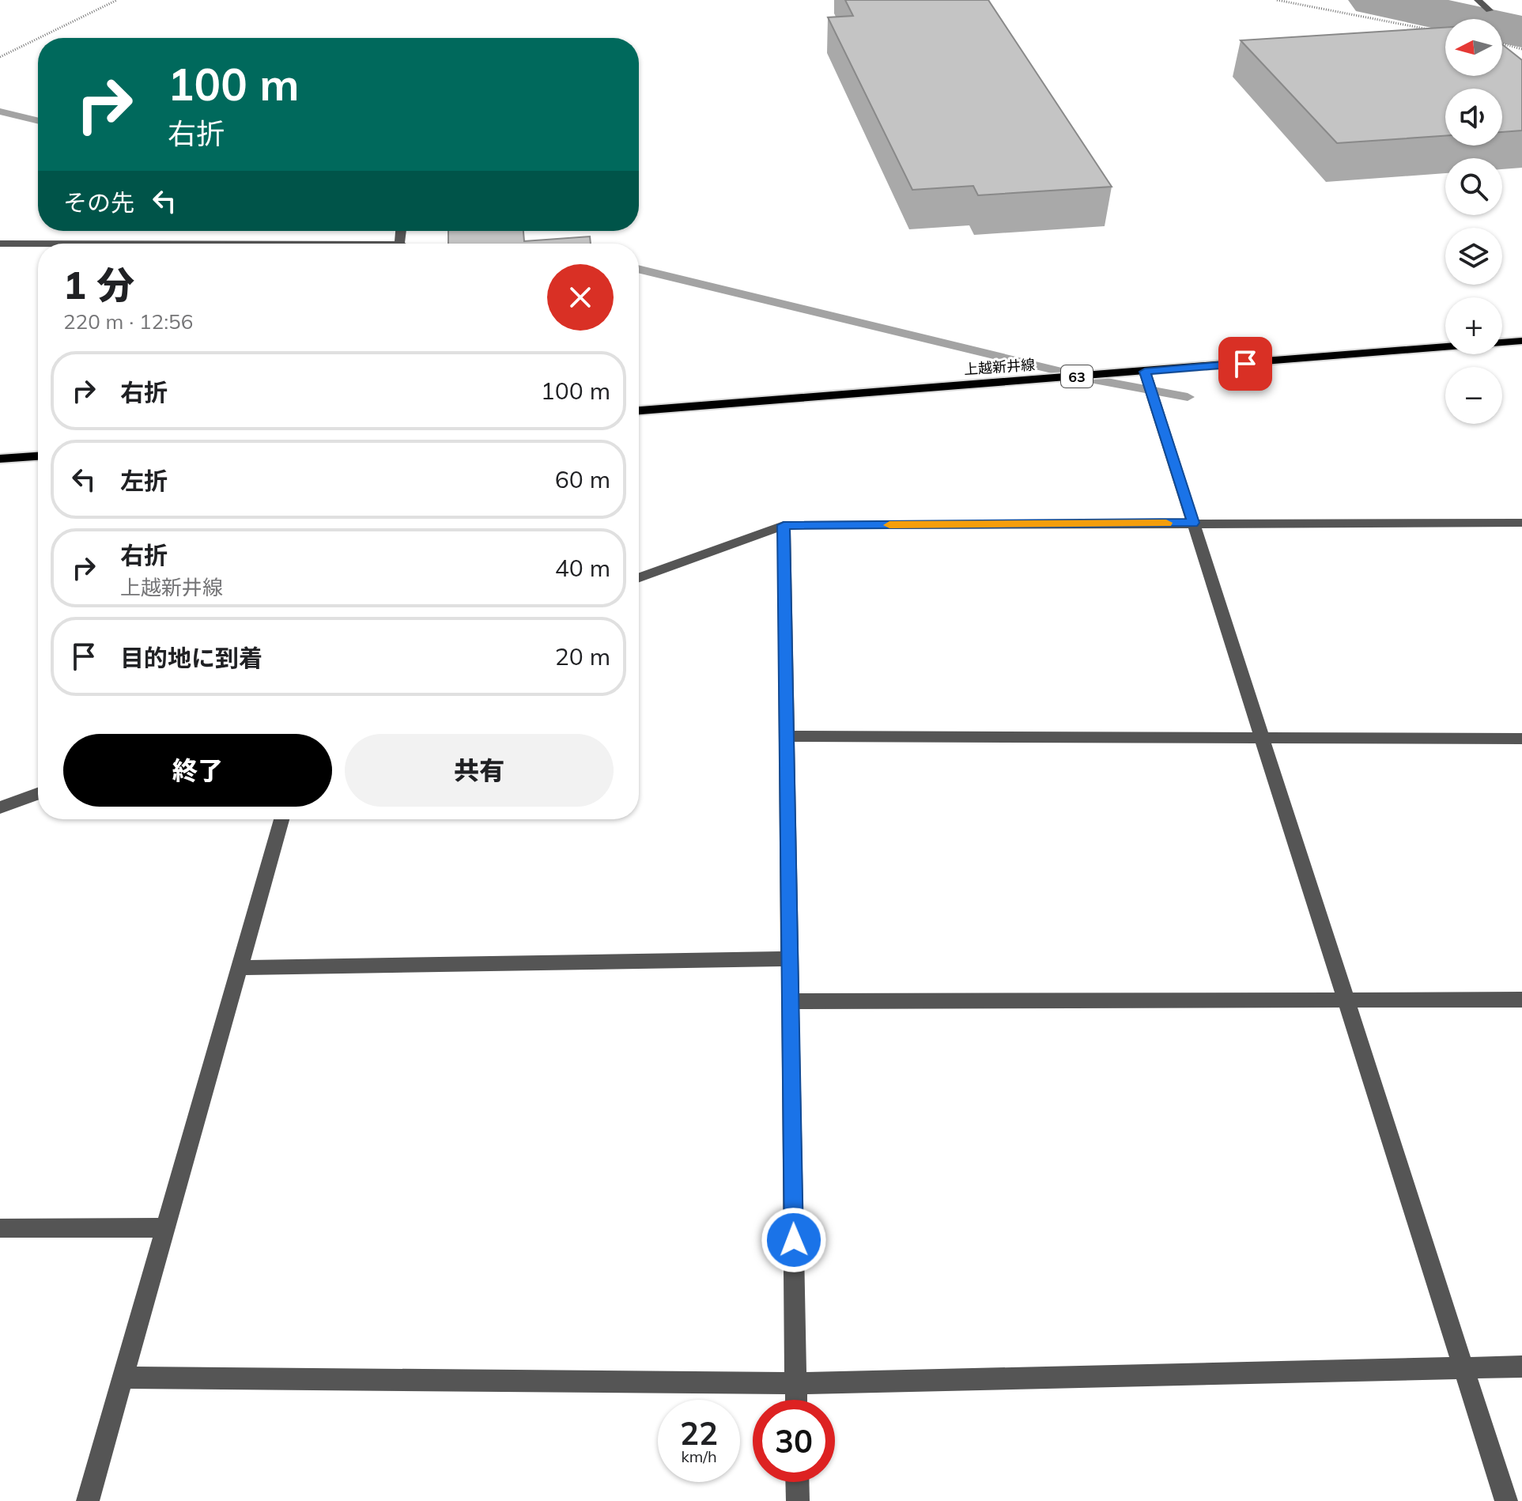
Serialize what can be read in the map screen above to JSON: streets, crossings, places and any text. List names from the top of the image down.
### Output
{
  "streets": {
    "main road": ["上越新井線", "63"]
  },
  "north": "left",
  "page": {
    "map_buttons": ["+", "−"],
    "turn": ["100 m", "右折"],
    "then": "その先",
    "heading": ["1 分", "220 m · 12:56"],
    "list": [
      {
        "name": "右折",
        "value": "100 m"
      },
      {
        "name": "左折",
        "value": "60 m"
      },
      {
        "name": "右折",
        "note": "上越新井線",
        "value": "40 m"
      },
      {
        "name": "目的地に到着",
        "value": "20 m"
      }
    ],
    "buttons": ["終了", "共有"],
    "speed": "22 km/h",
    "limit": "30"
  }
}
